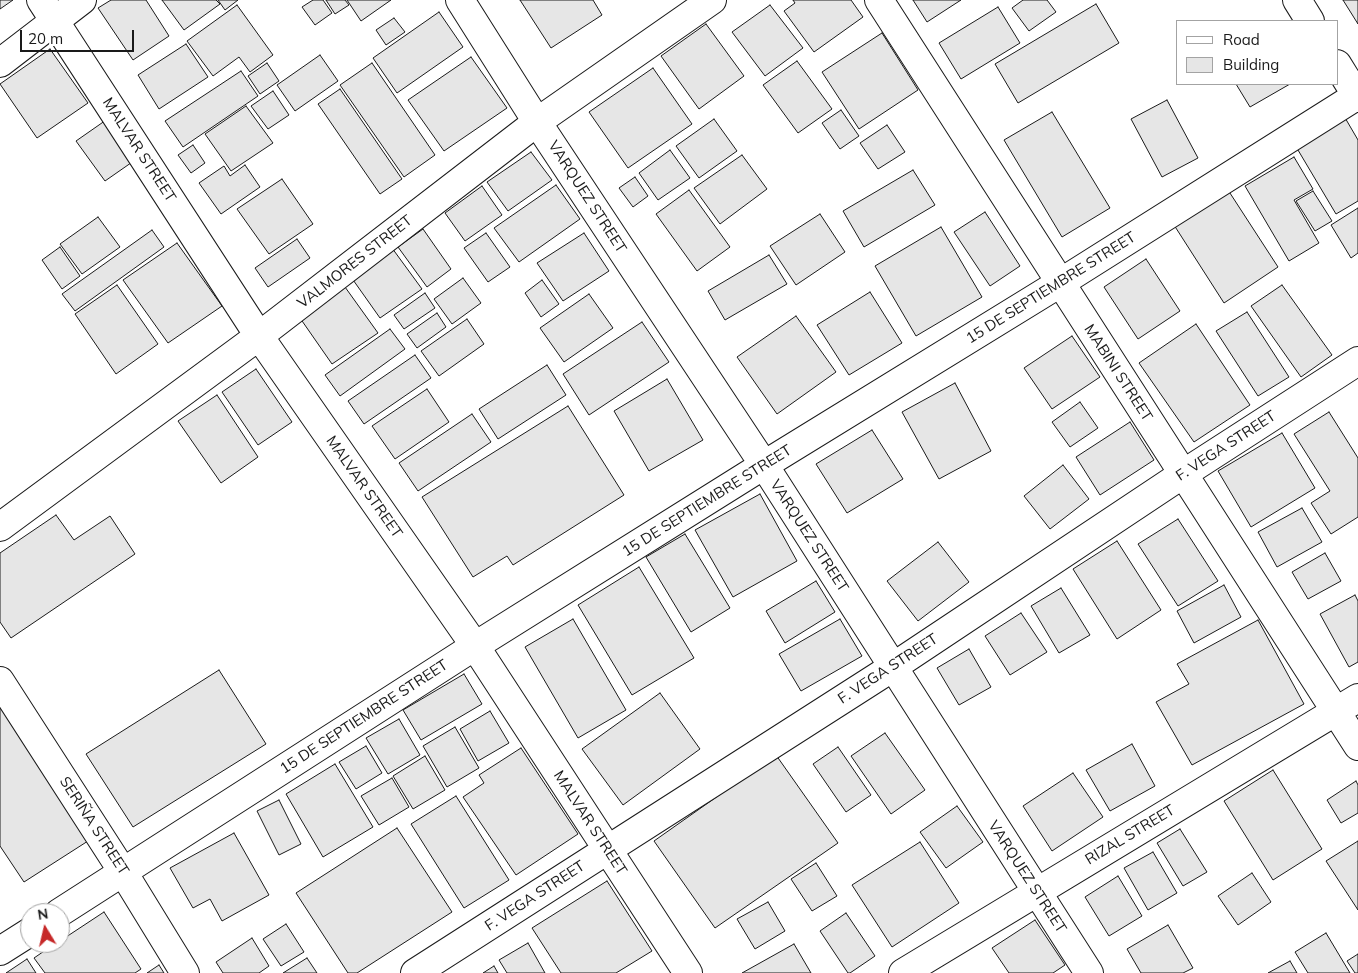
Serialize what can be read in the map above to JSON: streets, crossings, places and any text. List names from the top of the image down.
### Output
{
  "streets": {
    "street": [
      "MALVAR STREET",
      "VARQUEZ STREET",
      "VALMORES STREET",
      "15 DE SEPTIEMBRE STREET",
      "MABINI STREET",
      "F. VEGA STREET",
      "SERIÑA STREET",
      "RIZAL STREET"
    ]
  },
  "crossings": [
    ["MALVAR STREET", "VALMORES STREET"],
    ["MALVAR STREET", "15 DE SEPTIEMBRE STREET"],
    ["MALVAR STREET", "F. VEGA STREET"],
    ["VARQUEZ STREET", "VALMORES STREET"],
    ["VARQUEZ STREET", "15 DE SEPTIEMBRE STREET"],
    ["VARQUEZ STREET", "F. VEGA STREET"],
    ["VARQUEZ STREET", "RIZAL STREET"],
    ["15 DE SEPTIEMBRE STREET", "MABINI STREET"],
    ["15 DE SEPTIEMBRE STREET", "SERIÑA STREET"],
    ["MABINI STREET", "F. VEGA STREET"],
    ["MABINI STREET", "RIZAL STREET"]
  ],
  "legend": ["Road", "Building"],
  "scale_bar": "20 m",
  "north": "top"
}
